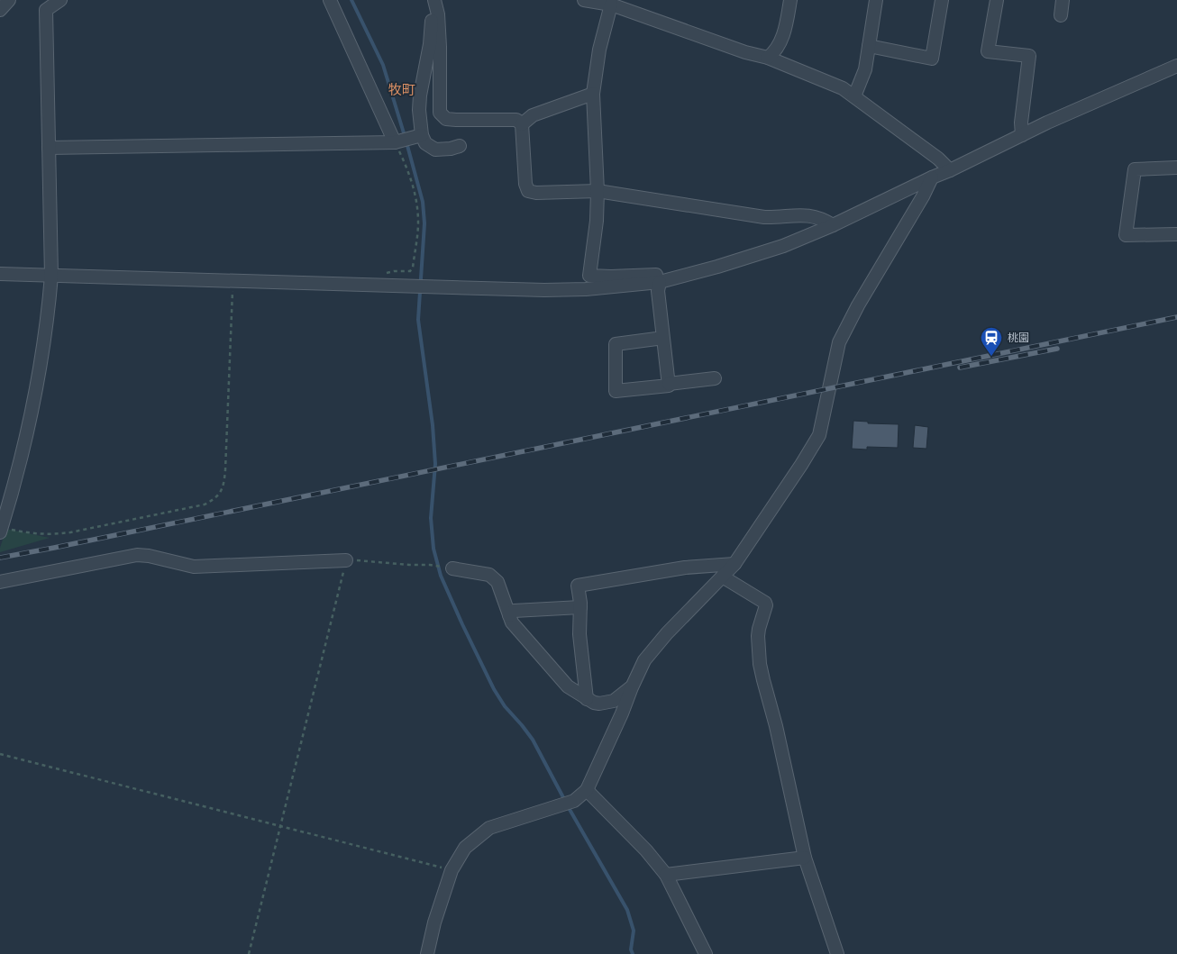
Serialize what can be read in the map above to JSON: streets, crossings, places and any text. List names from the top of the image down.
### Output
{
  "districts": ["牧町"],
  "places": {
    "station": ["桃園"]
  }
}
